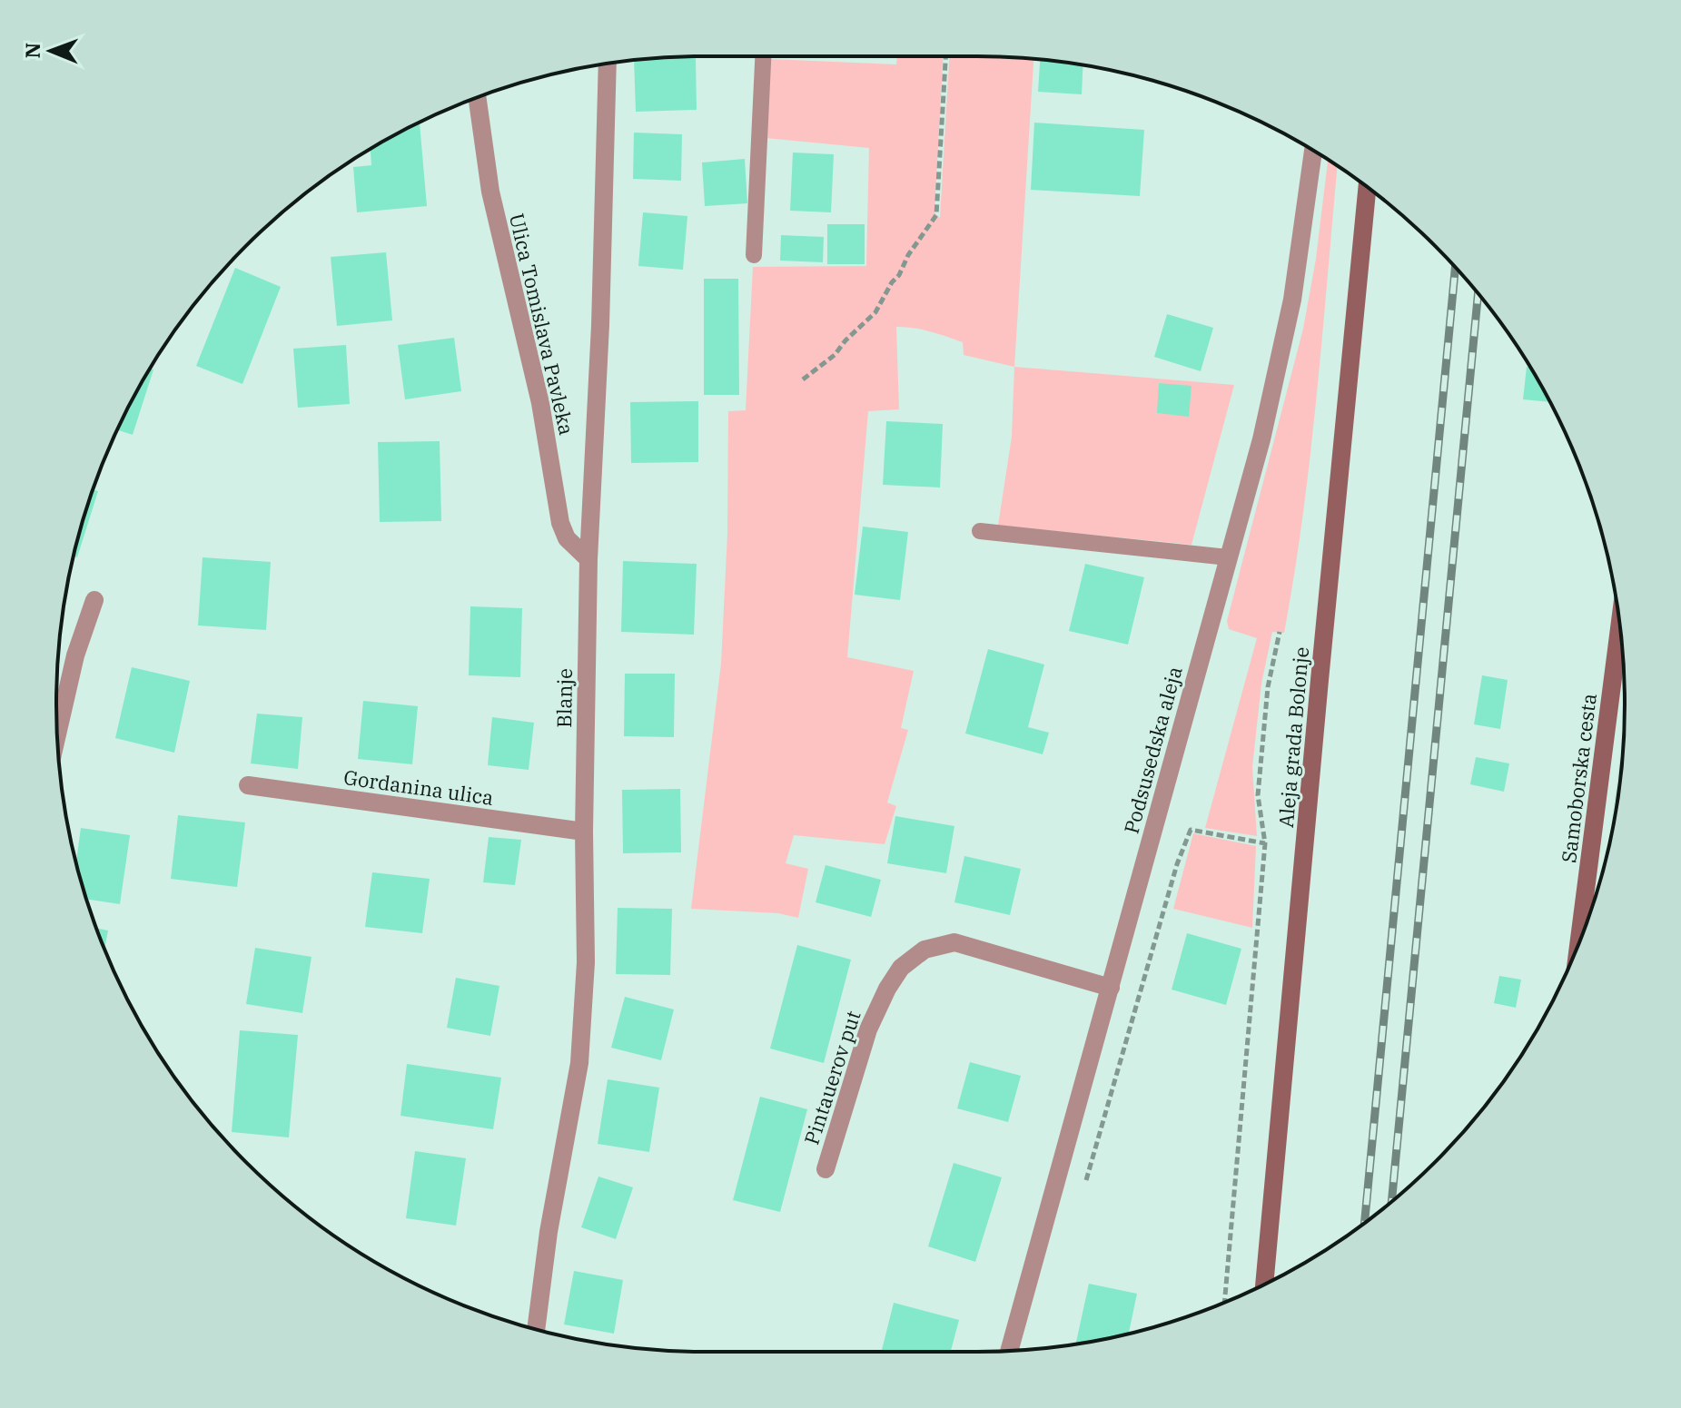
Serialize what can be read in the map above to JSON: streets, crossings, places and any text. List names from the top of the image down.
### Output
{
  "streets": {
    "main road": ["Aleja grada Bolonje", "Samoborska cesta"],
    "street": [
      "Ulica Tomislava Pavleka",
      "Blanje",
      "Podsusedska aleja",
      "Gordanina ulica",
      "Pintauerov put"
    ]
  },
  "crossings": [
    ["Ulica Tomislava Pavleka", "Blanje"],
    ["Blanje", "Gordanina ulica"],
    ["Podsusedska aleja", "Pintauerov put"]
  ],
  "north": "left"
}
